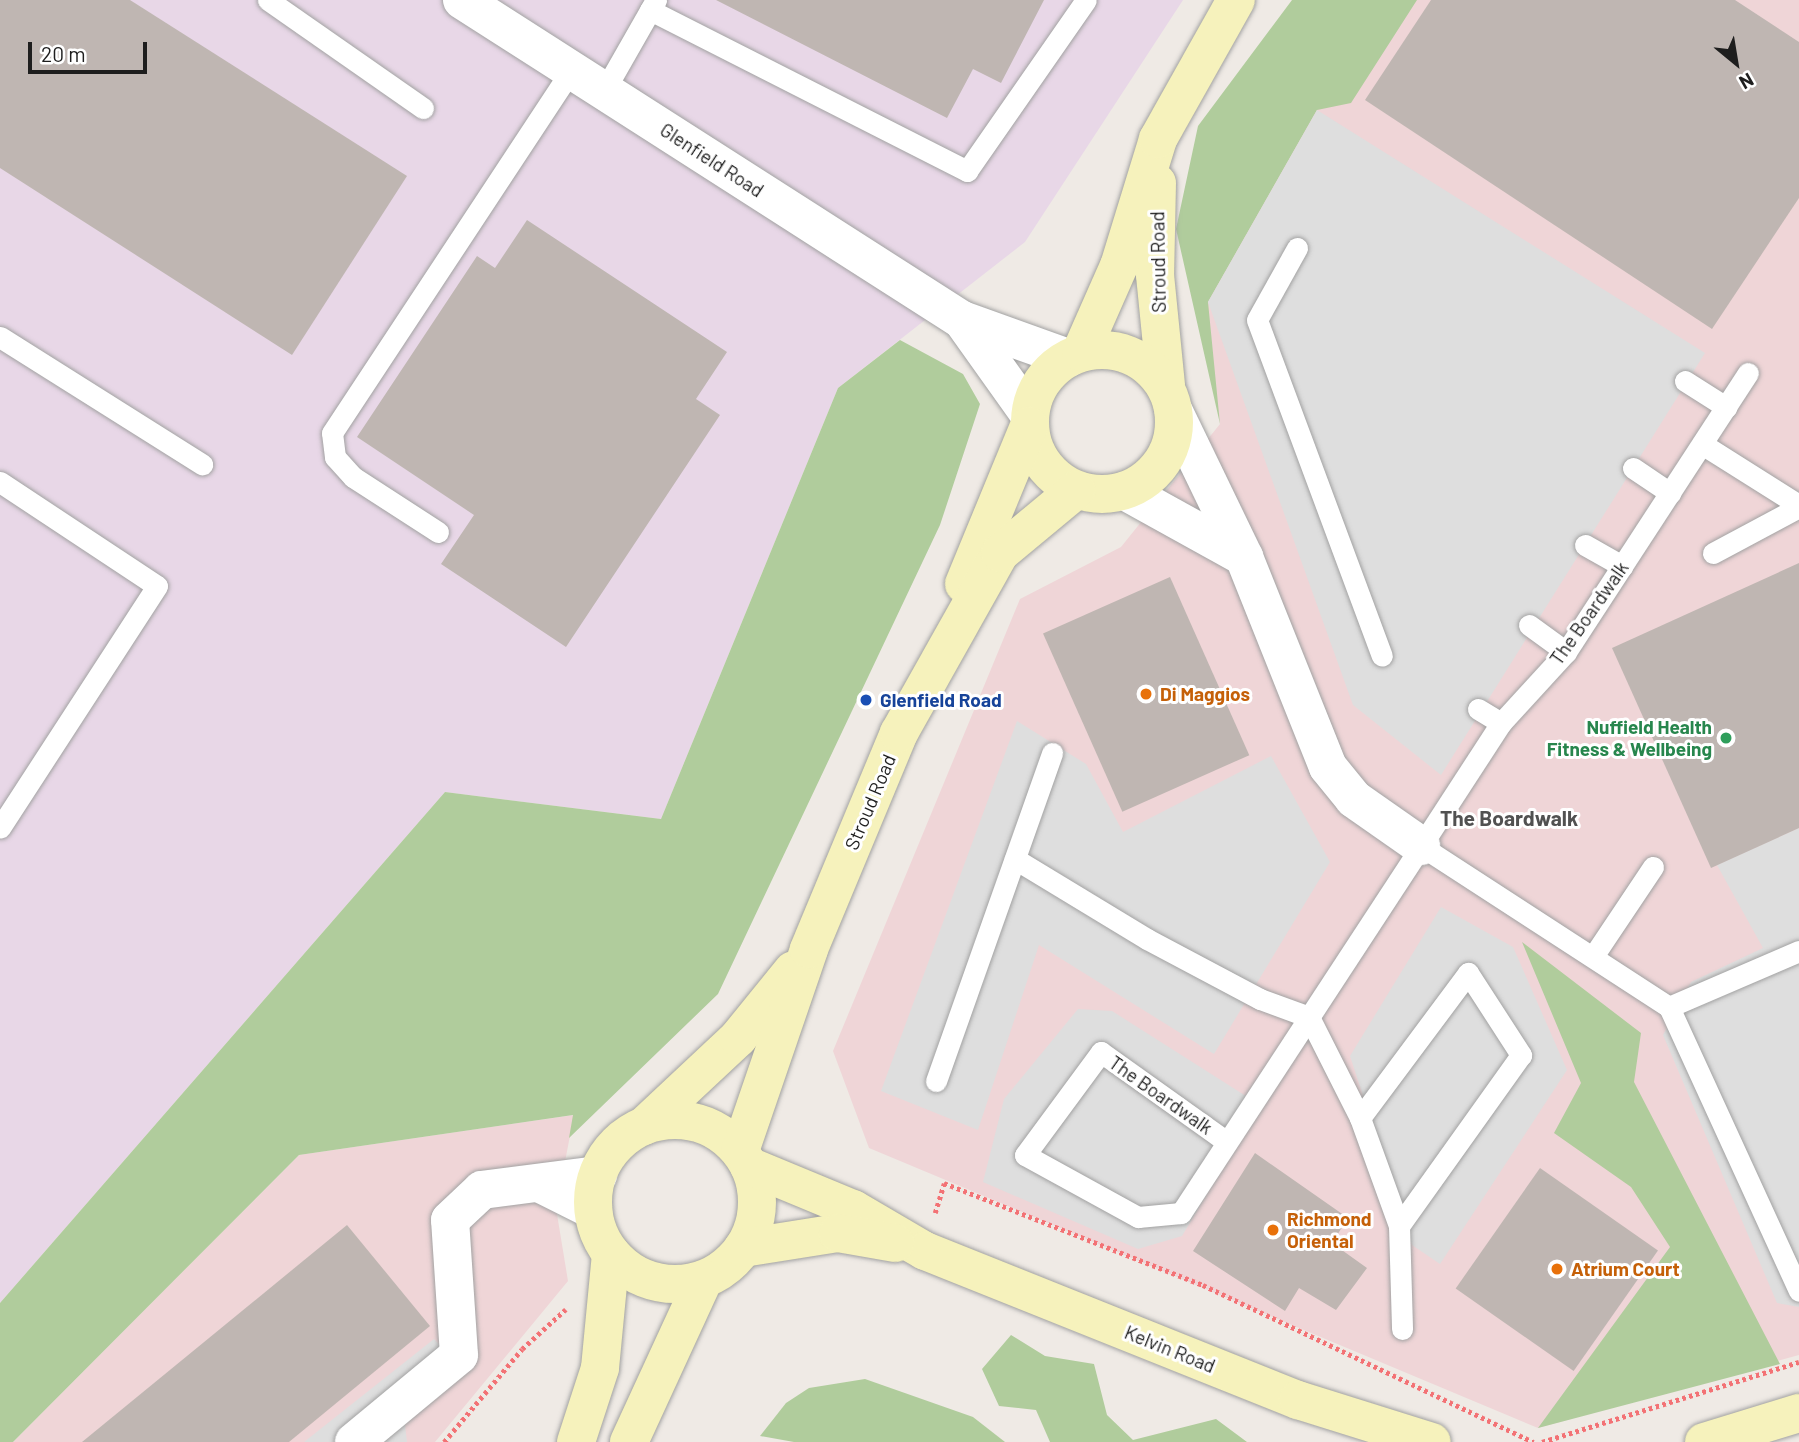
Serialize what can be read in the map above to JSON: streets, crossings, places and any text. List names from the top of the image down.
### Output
{
  "streets": {
    "street": ["Glenfield Road", "Stroud Road", "Kelvin Road"],
    "lane": ["The Boardwalk"]
  },
  "crossings": [
    ["Glenfield Road", "Stroud Road"],
    ["Stroud Road", "Kelvin Road"]
  ],
  "districts": ["The Boardwalk"],
  "places": [
    "Di Maggios",
    "Glenfield Road",
    "Nuffield Health Fitness & Wellbeing",
    "Richmond Oriental",
    "Atrium Court"
  ],
  "scale_bar": "20 m",
  "north": "bottom right"
}
